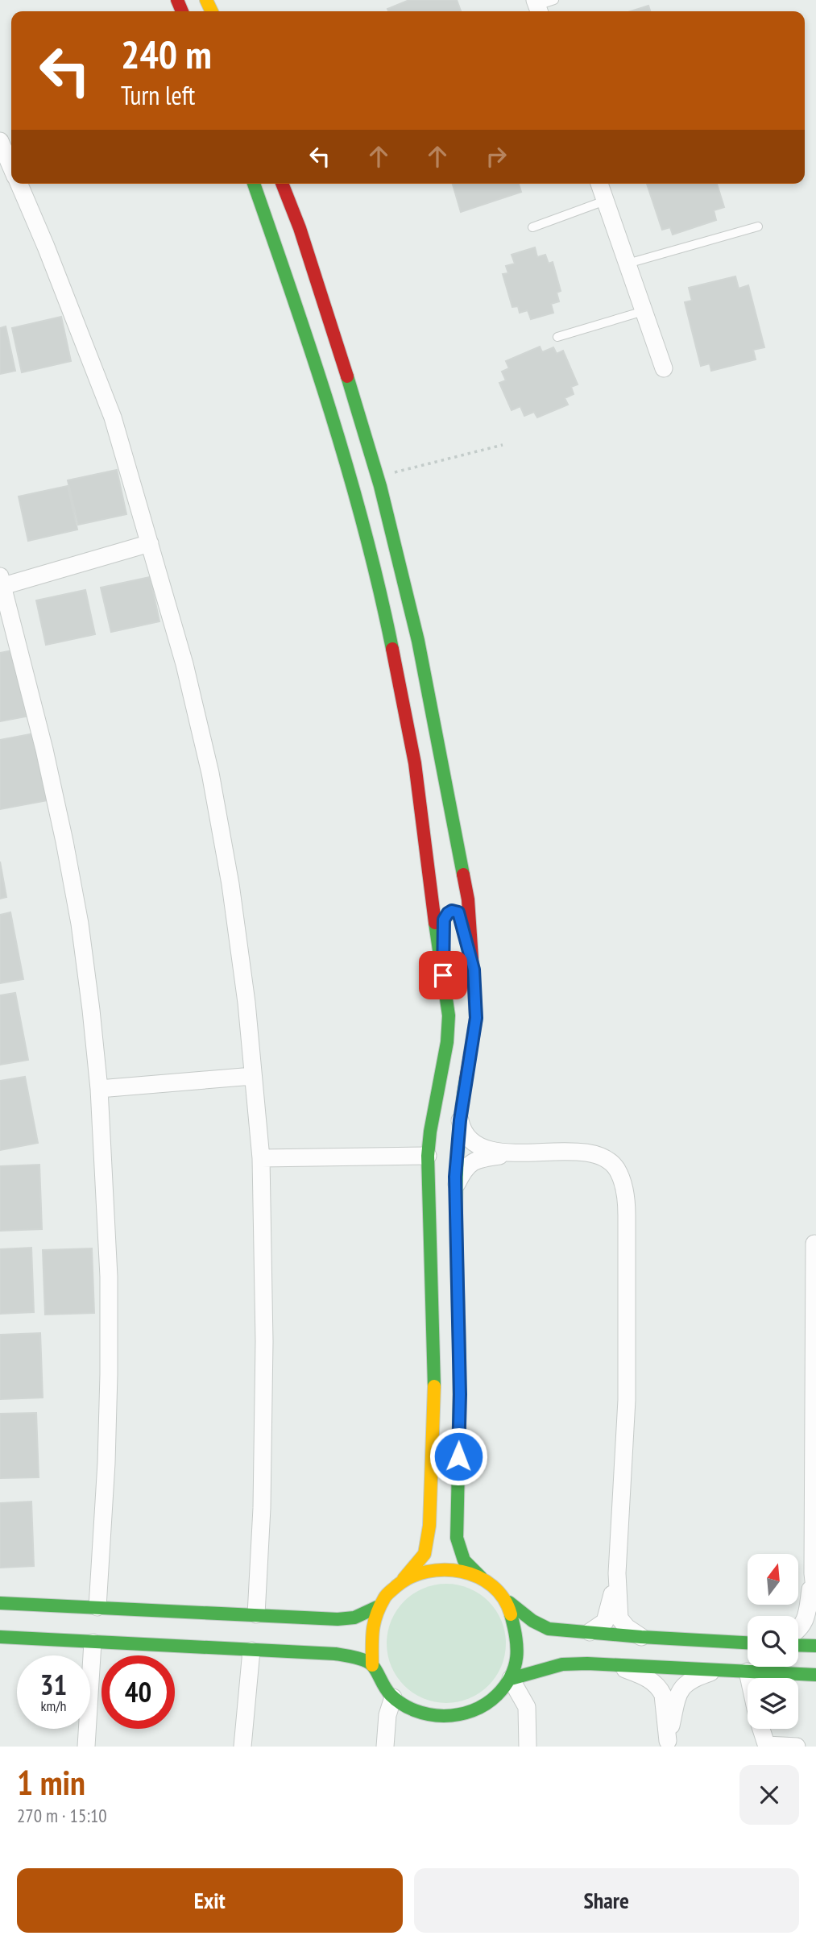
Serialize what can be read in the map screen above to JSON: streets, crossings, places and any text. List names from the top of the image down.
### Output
{
  "north": "top",
  "page": {
    "turn": ["240 m", "Turn left"],
    "speed": "31 km/h",
    "limit": "40",
    "heading": ["1 min", "270 m · 15:10"],
    "buttons": ["Exit", "Share"]
  }
}
